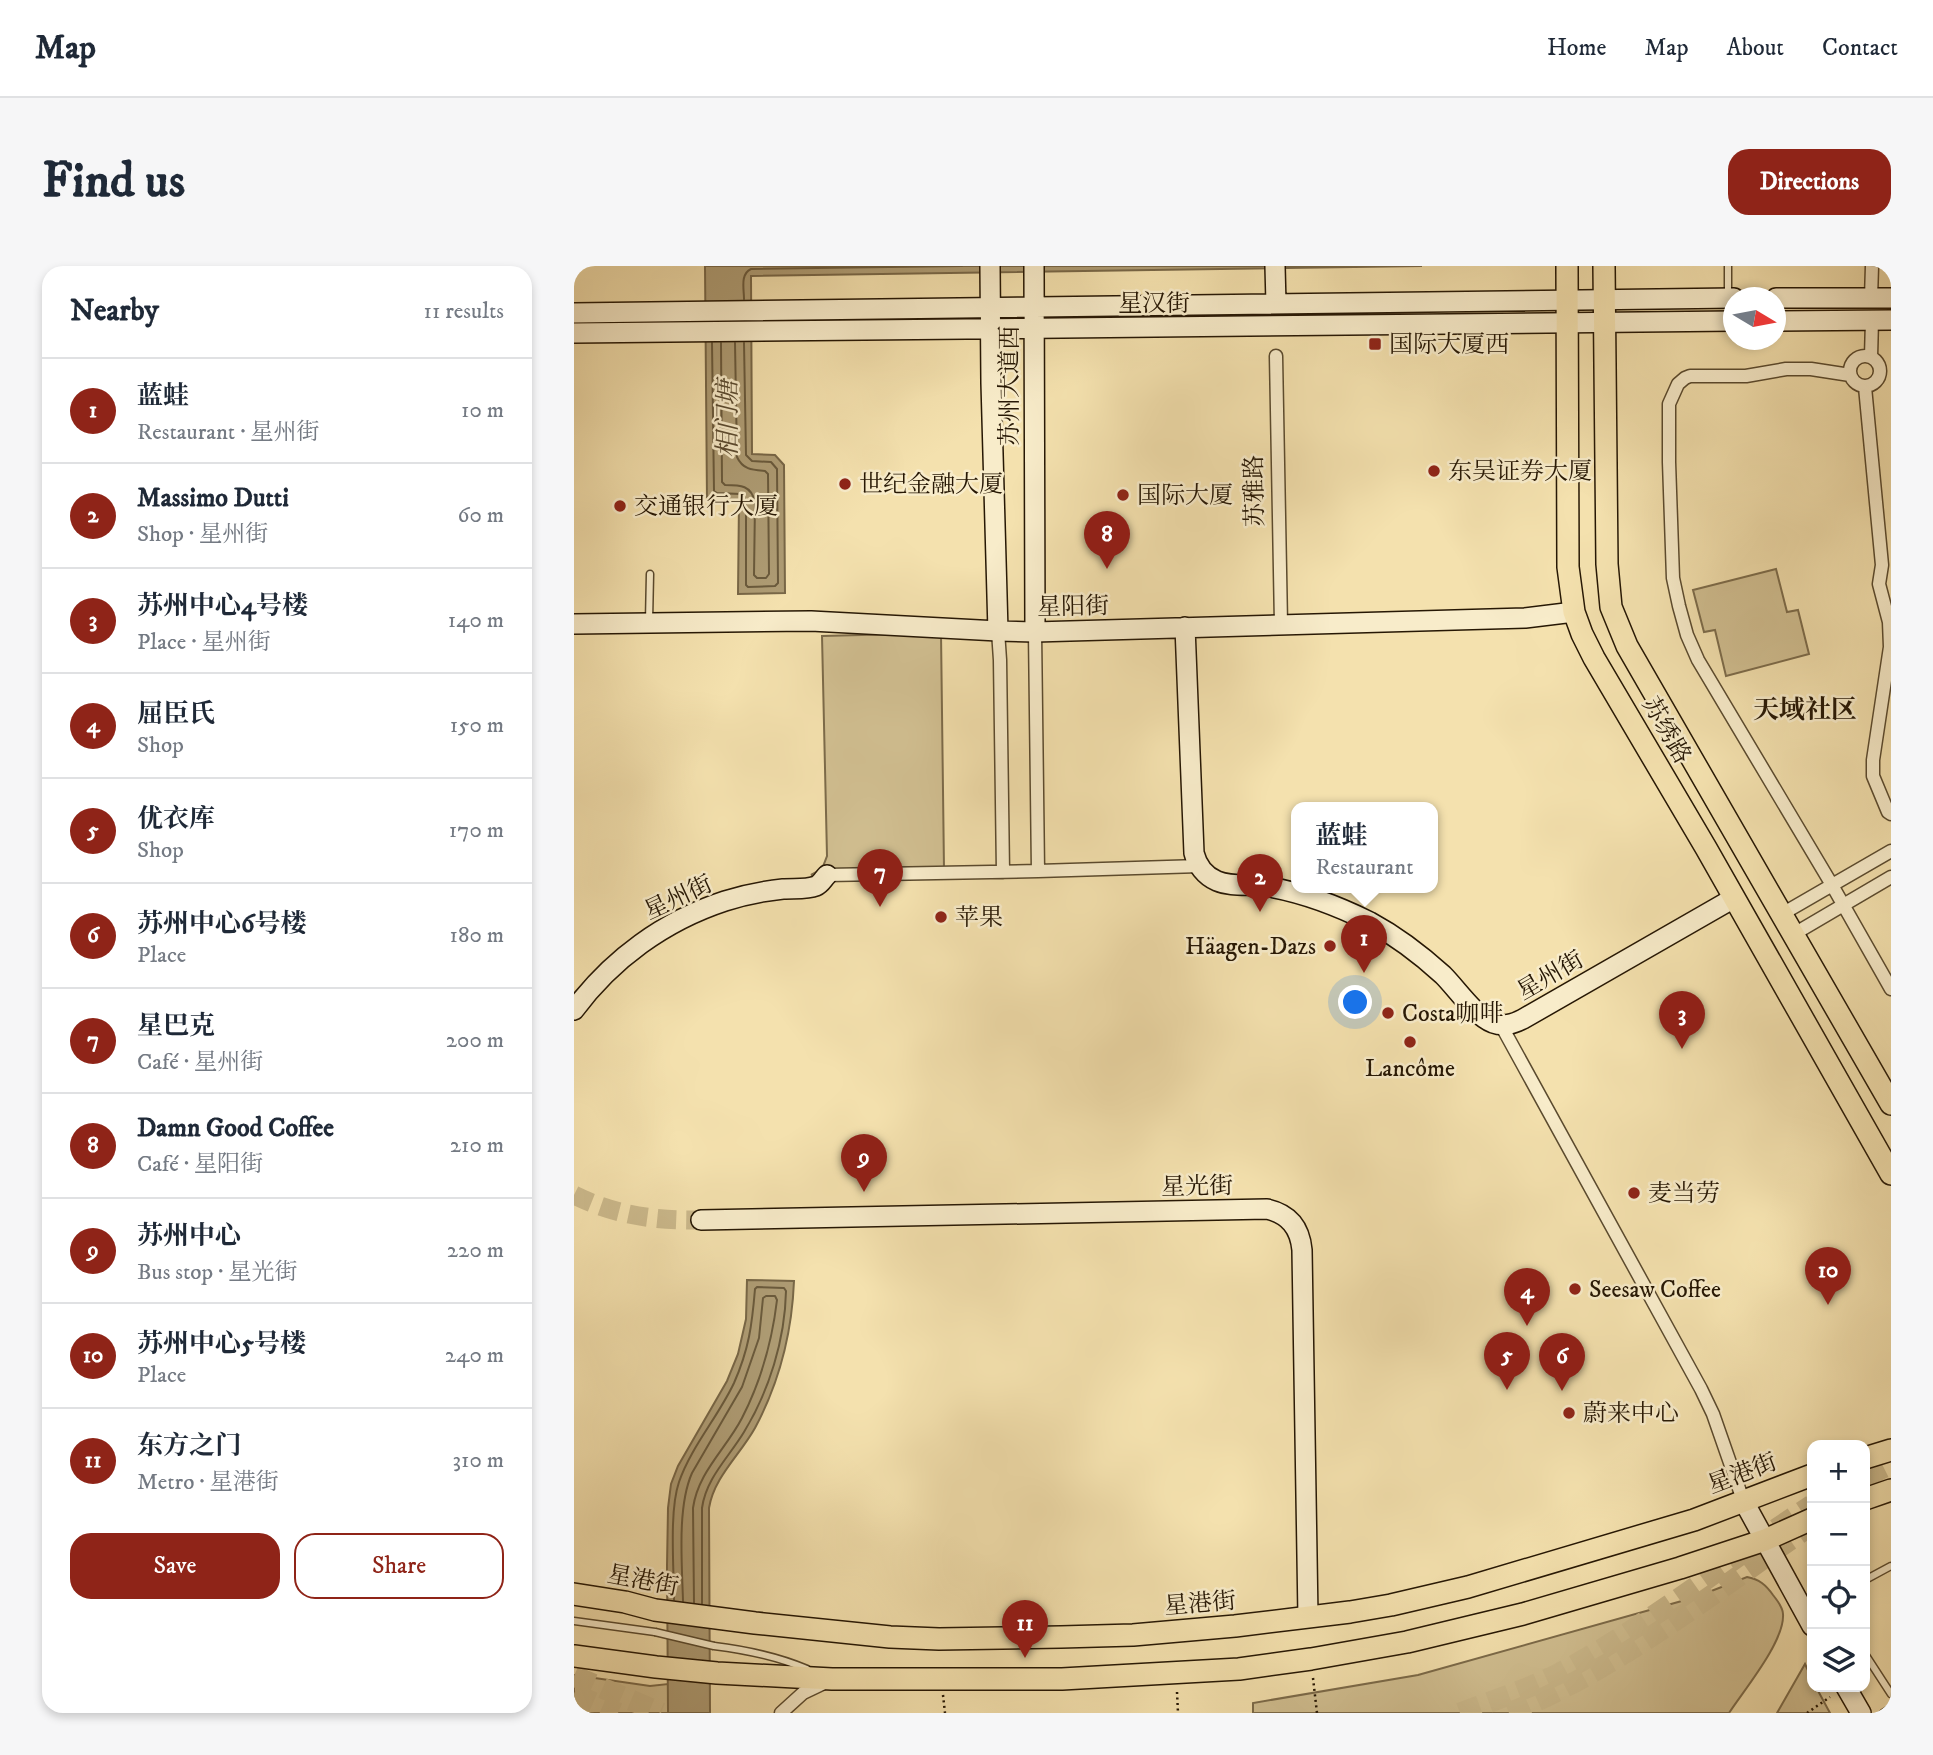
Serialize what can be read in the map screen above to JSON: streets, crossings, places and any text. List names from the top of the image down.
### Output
{
  "streets": {
    "main road": ["苏绣路", "星港街"],
    "street": [
      "星汉街",
      "苏州大道西",
      "苏雅路",
      "星阳街",
      "星州街",
      "星光街"
    ]
  },
  "crossings": [
    ["星汉街", "苏州大道西"],
    ["星汉街", "苏绣路"],
    ["苏州大道西", "星阳街"],
    ["苏雅路", "星阳街"],
    ["星阳街", "苏绣路"],
    ["苏绣路", "星州街"],
    ["星光街", "星港街"]
  ],
  "districts": ["天域社区"],
  "water": ["相门塘"],
  "places": {
    "transit": ["国际大厦西"],
    "other": [
      "东吴证券大厦",
      "世纪金融大厦",
      "国际大厦",
      "交通银行大厦",
      "苹果",
      "Häagen-Dazs",
      "Costa咖啡",
      "Lancôme",
      "麦当劳",
      "Seesaw Coffee",
      "蔚来中心"
    ]
  },
  "north": "right",
  "page": {
    "header": "Map",
    "nav": [
      "Home",
      "Map",
      "About",
      "Contact"
    ],
    "buttons": [
      "Directions",
      ["Save", "Share"]
    ],
    "title": "Find us",
    "heading": ["Nearby", "11 results"],
    "list": [
      {
        "mark": "1",
        "name": "蓝蛙",
        "note": "Restaurant · 星州街",
        "value": "10 m"
      },
      {
        "mark": "2",
        "name": "Massimo Dutti",
        "note": "Shop · 星州街",
        "value": "60 m"
      },
      {
        "mark": "3",
        "name": "苏州中心4号楼",
        "note": "Place · 星州街",
        "value": "140 m"
      },
      {
        "mark": "4",
        "name": "屈臣氏",
        "note": "Shop",
        "value": "150 m"
      },
      {
        "mark": "5",
        "name": "优衣库",
        "note": "Shop",
        "value": "170 m"
      },
      {
        "mark": "6",
        "name": "苏州中心6号楼",
        "note": "Place",
        "value": "180 m"
      },
      {
        "mark": "7",
        "name": "星巴克",
        "note": "Café · 星州街",
        "value": "200 m"
      },
      {
        "mark": "8",
        "name": "Damn Good Coffee",
        "note": "Café · 星阳街",
        "value": "210 m"
      },
      {
        "mark": "9",
        "name": "苏州中心",
        "note": "Bus stop · 星光街",
        "value": "220 m"
      },
      {
        "mark": "10",
        "name": "苏州中心5号楼",
        "note": "Place",
        "value": "240 m"
      },
      {
        "mark": "11",
        "name": "东方之门",
        "note": "Metro · 星港街",
        "value": "310 m"
      }
    ],
    "pins": [
      "8",
      "7",
      "2",
      "1",
      "3",
      "9",
      "10",
      "4",
      "5",
      "6",
      "11"
    ],
    "popup": ["蓝蛙", "Restaurant"],
    "map_buttons": ["+", "−"]
  }
}
